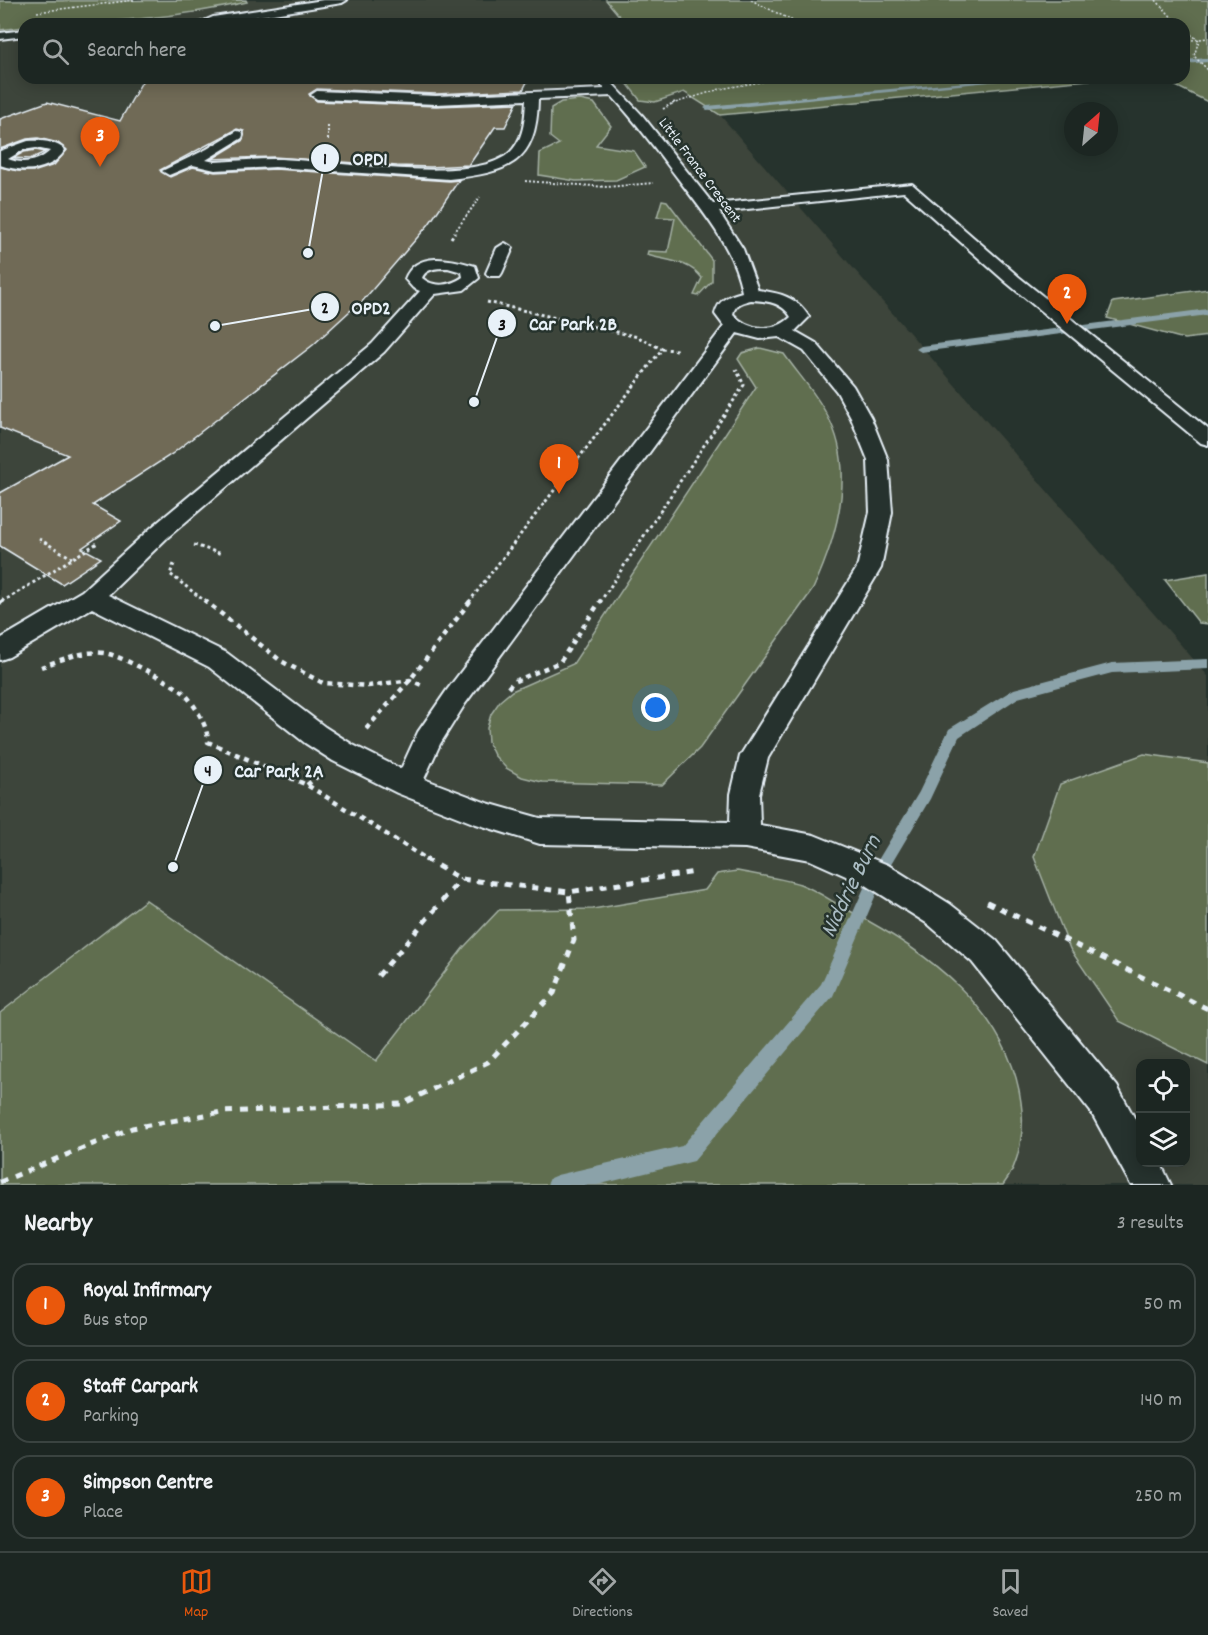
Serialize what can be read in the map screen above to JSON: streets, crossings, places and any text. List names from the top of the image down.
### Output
{
  "streets": {
    "lane": ["Little France Crescent"]
  },
  "water": ["Niddrie Burn"],
  "places": [
    "OPD1",
    "OPD2",
    "Car Park 2B",
    "Car Park 2A"
  ],
  "north": "top right",
  "page": {
    "search": "Search here",
    "pins": ["3", "2", "1"],
    "heading": ["Nearby", "3 results"],
    "list": [
      {
        "mark": "1",
        "name": "Royal Infirmary",
        "note": "Bus stop",
        "value": "50 m"
      },
      {
        "mark": "2",
        "name": "Staff Carpark",
        "note": "Parking",
        "value": "140 m"
      },
      {
        "mark": "3",
        "name": "Simpson Centre",
        "note": "Place",
        "value": "250 m"
      }
    ],
    "nav": ["Map", "Directions", "Saved"]
  }
}
